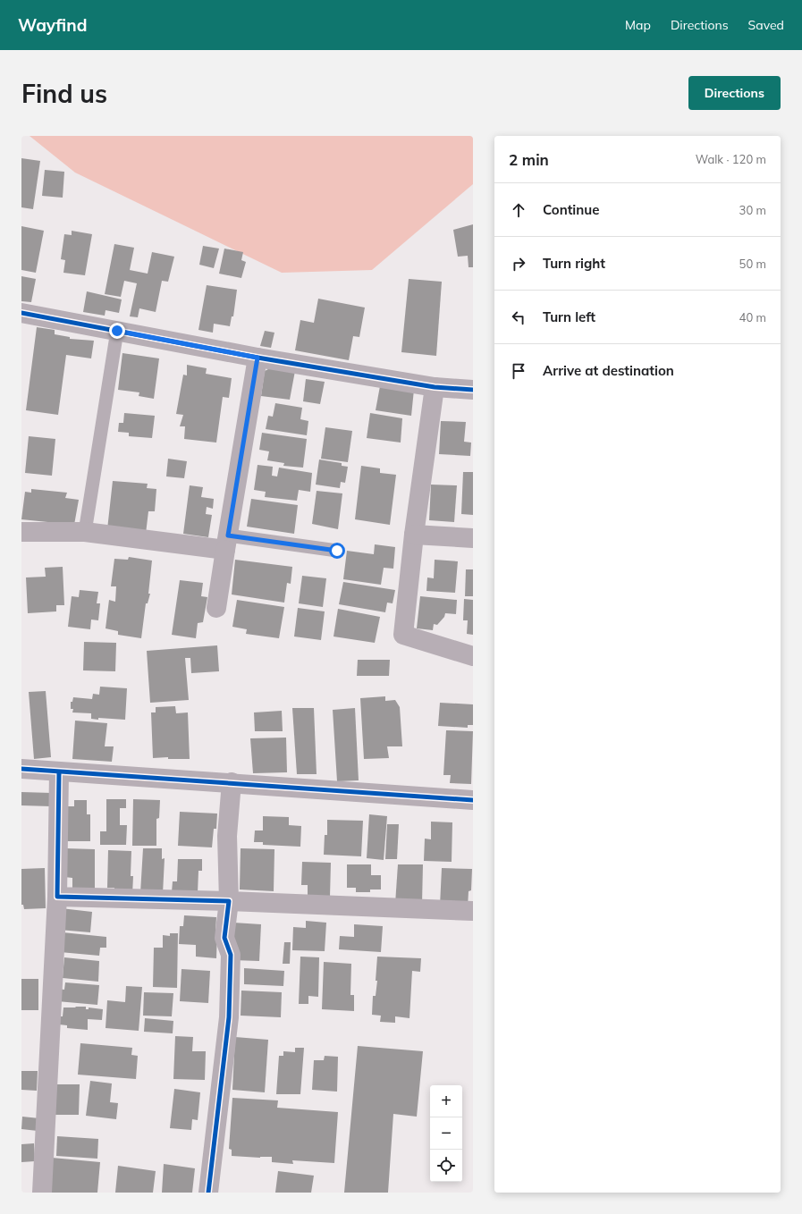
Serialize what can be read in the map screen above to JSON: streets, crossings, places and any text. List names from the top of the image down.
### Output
{
  "page": {
    "header": "Wayfind",
    "nav": ["Map", "Directions", "Saved"],
    "buttons": "Directions",
    "title": "Find us",
    "heading": ["2 min", "Walk · 120 m"],
    "list": [
      ["Continue", "30 m"],
      ["Turn right", "50 m"],
      ["Turn left", "40 m"],
      "Arrive at destination"
    ],
    "map_buttons": ["+", "−"]
  }
}
